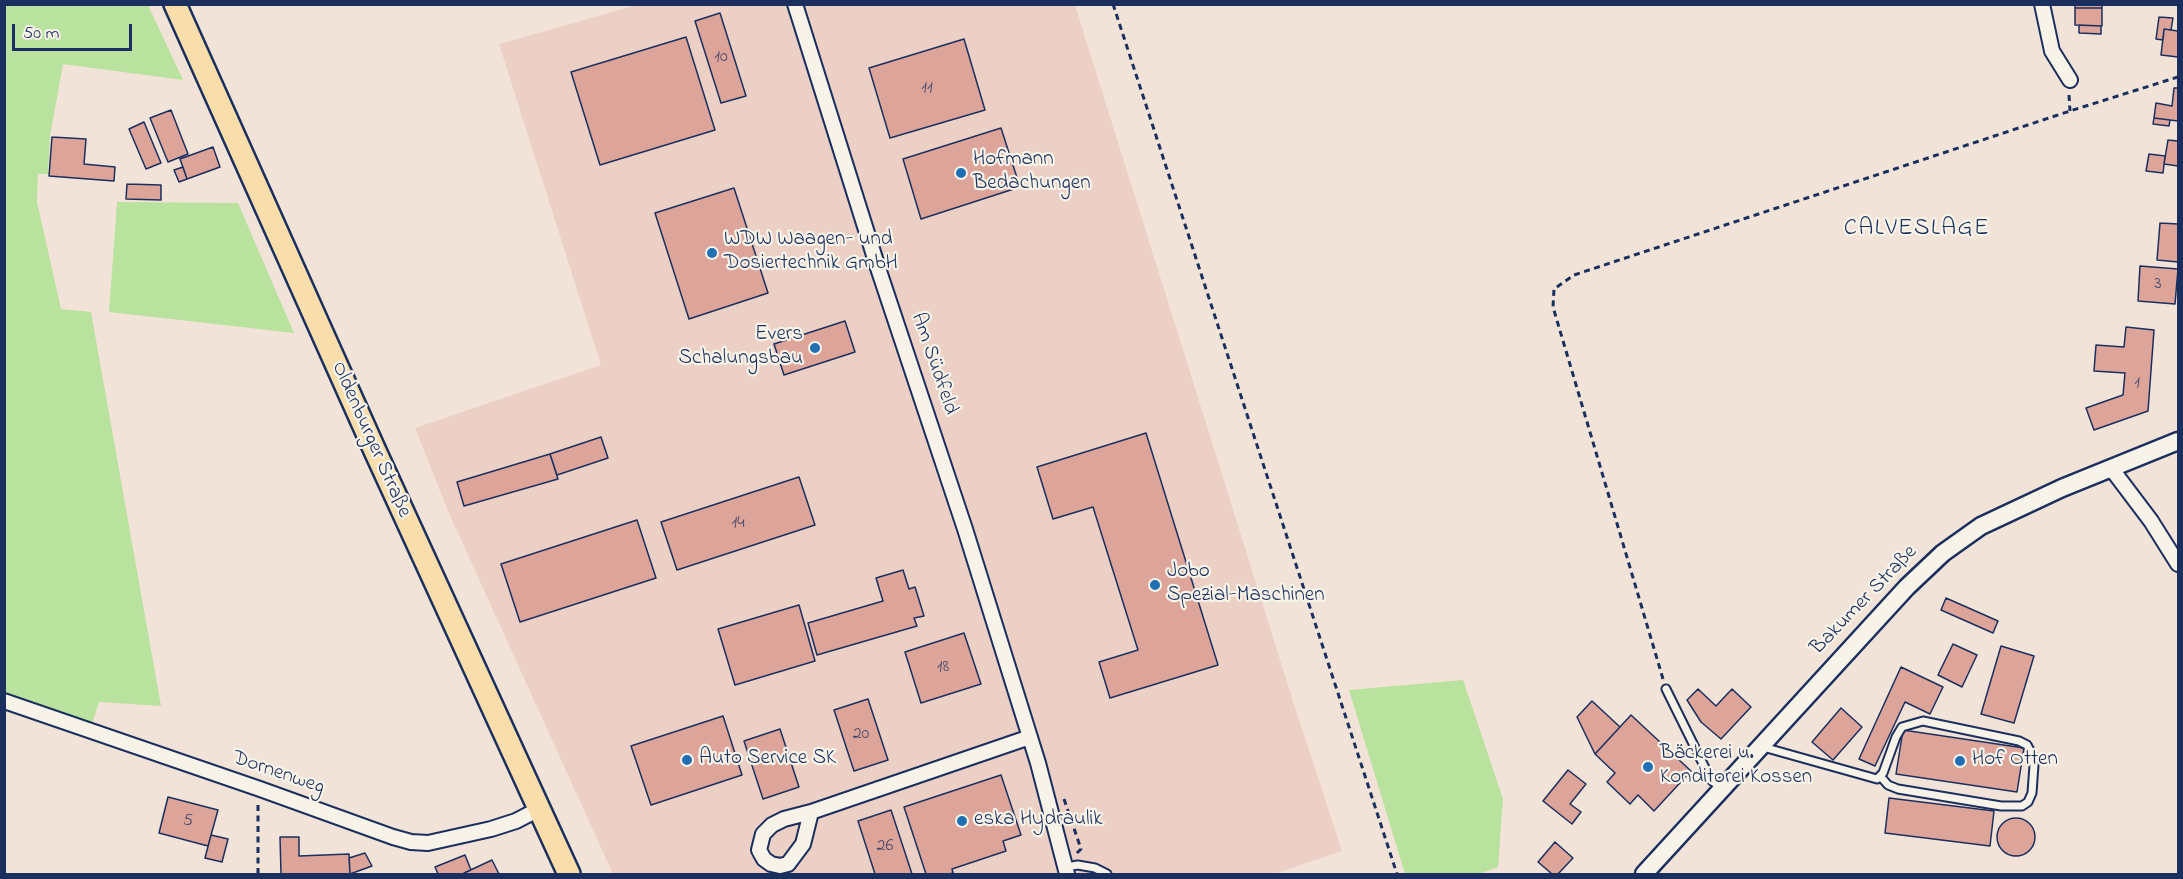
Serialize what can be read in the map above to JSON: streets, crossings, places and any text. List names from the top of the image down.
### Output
{
  "streets": {
    "main road": ["Oldenburger Straße"],
    "street": ["Am Südfeld", "Bakumer Straße", "Dornenweg"]
  },
  "crossings": [
    ["Oldenburger Straße", "Dornenweg"]
  ],
  "districts": ["CALVESLAGE"],
  "places": [
    "Hofmann Bedachungen",
    "WDW Waagen- und Dosiertechnik GmbH",
    "Evers Schalungsbau",
    "Jobo Spezial-Maschinen",
    "Auto Service SK",
    "Hof Otten",
    "Bäckerei u. Konditorei Kossen",
    "eska Hydraulik"
  ],
  "house_numbers": [
    "10",
    "11",
    "3",
    "1",
    "14",
    "18",
    "20",
    "5",
    "26"
  ],
  "scale_bar": "50 m"
}
